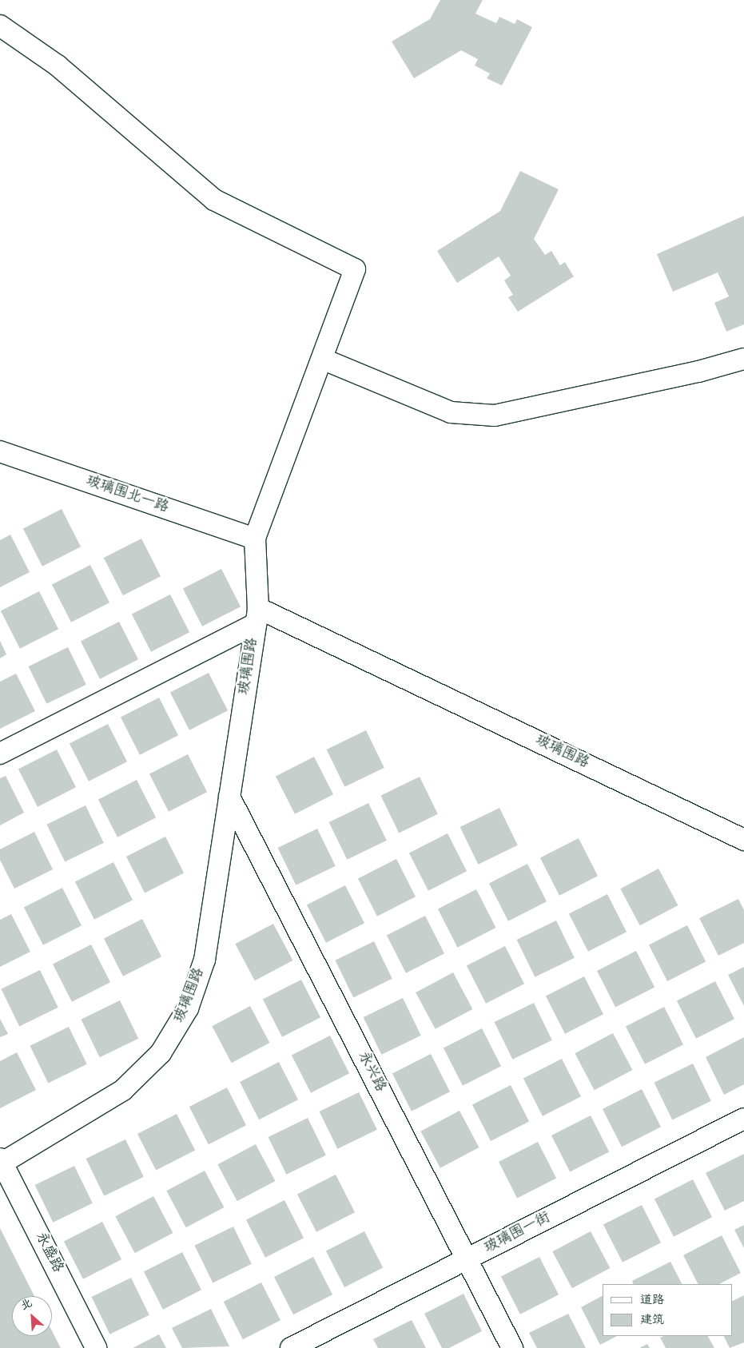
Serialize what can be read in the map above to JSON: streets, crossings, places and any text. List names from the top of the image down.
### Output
{
  "streets": {
    "street": [
      "玻璃围北一路",
      "玻璃围路",
      "永兴路",
      "玻璃围一街",
      "永盛路"
    ]
  },
  "crossings": [
    ["玻璃围路", "永兴路"],
    ["玻璃围路", "永盛路"],
    ["永兴路", "玻璃围一街"]
  ],
  "legend": ["道路", "建筑"],
  "north": "top left"
}
